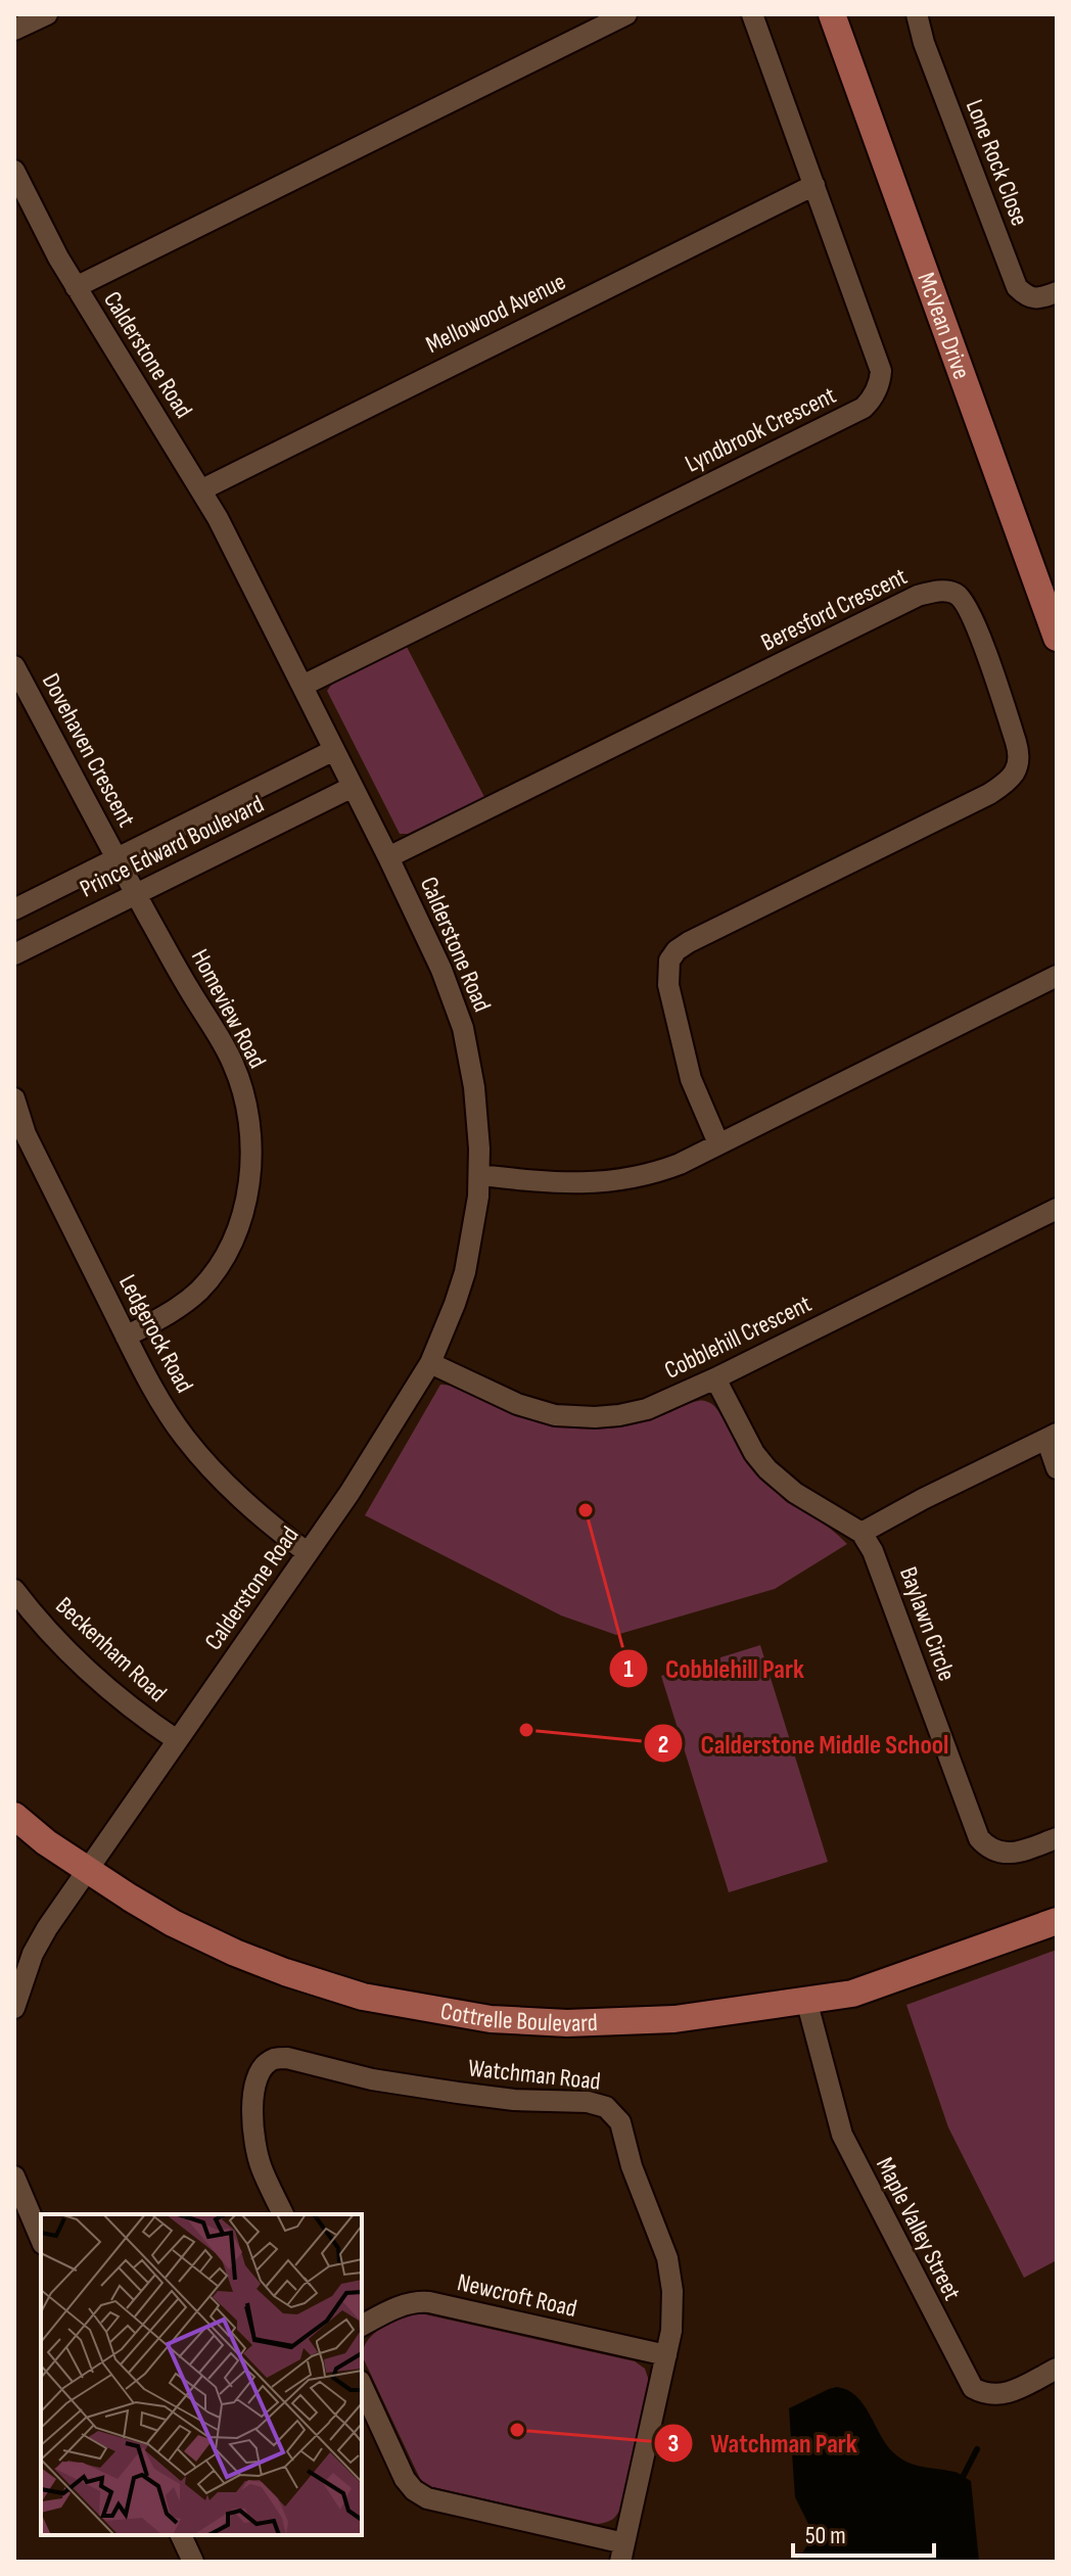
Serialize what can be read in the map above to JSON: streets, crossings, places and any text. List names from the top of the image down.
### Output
{
  "streets": {
    "main road": ["McVean Drive", "Cottrelle Boulevard"],
    "street": [
      "Lone Rock Close",
      "Mellowood Avenue",
      "Calderstone Road",
      "Lyndbrook Crescent",
      "Beresford Crescent",
      "Dovehaven Crescent",
      "Prince Edward Boulevard",
      "Homeview Road",
      "Ledgerock Road",
      "Cobblehill Crescent",
      "Baylawn Circle",
      "Beckenham Road",
      "Watchman Road",
      "Maple Valley Street",
      "Newcroft Road"
    ]
  },
  "crossings": [
    ["Mellowood Avenue", "Calderstone Road"],
    ["Mellowood Avenue", "Lyndbrook Crescent"],
    ["Calderstone Road", "Lyndbrook Crescent"],
    ["Calderstone Road", "Beresford Crescent"],
    ["Calderstone Road", "Prince Edward Boulevard"],
    ["Calderstone Road", "Ledgerock Road"],
    ["Calderstone Road", "Cobblehill Crescent"],
    ["Calderstone Road", "Beckenham Road"],
    ["Calderstone Road", "Cottrelle Boulevard"],
    ["Dovehaven Crescent", "Prince Edward Boulevard"],
    ["Dovehaven Crescent", "Homeview Road"],
    ["Prince Edward Boulevard", "Homeview Road"],
    ["Homeview Road", "Ledgerock Road"],
    ["Cottrelle Boulevard", "Maple Valley Street"],
    ["Watchman Road", "Newcroft Road"]
  ],
  "places": ["Cobblehill Park", "Calderstone Middle School", "Watchman Park"],
  "scale_bar": "50 m"
}
